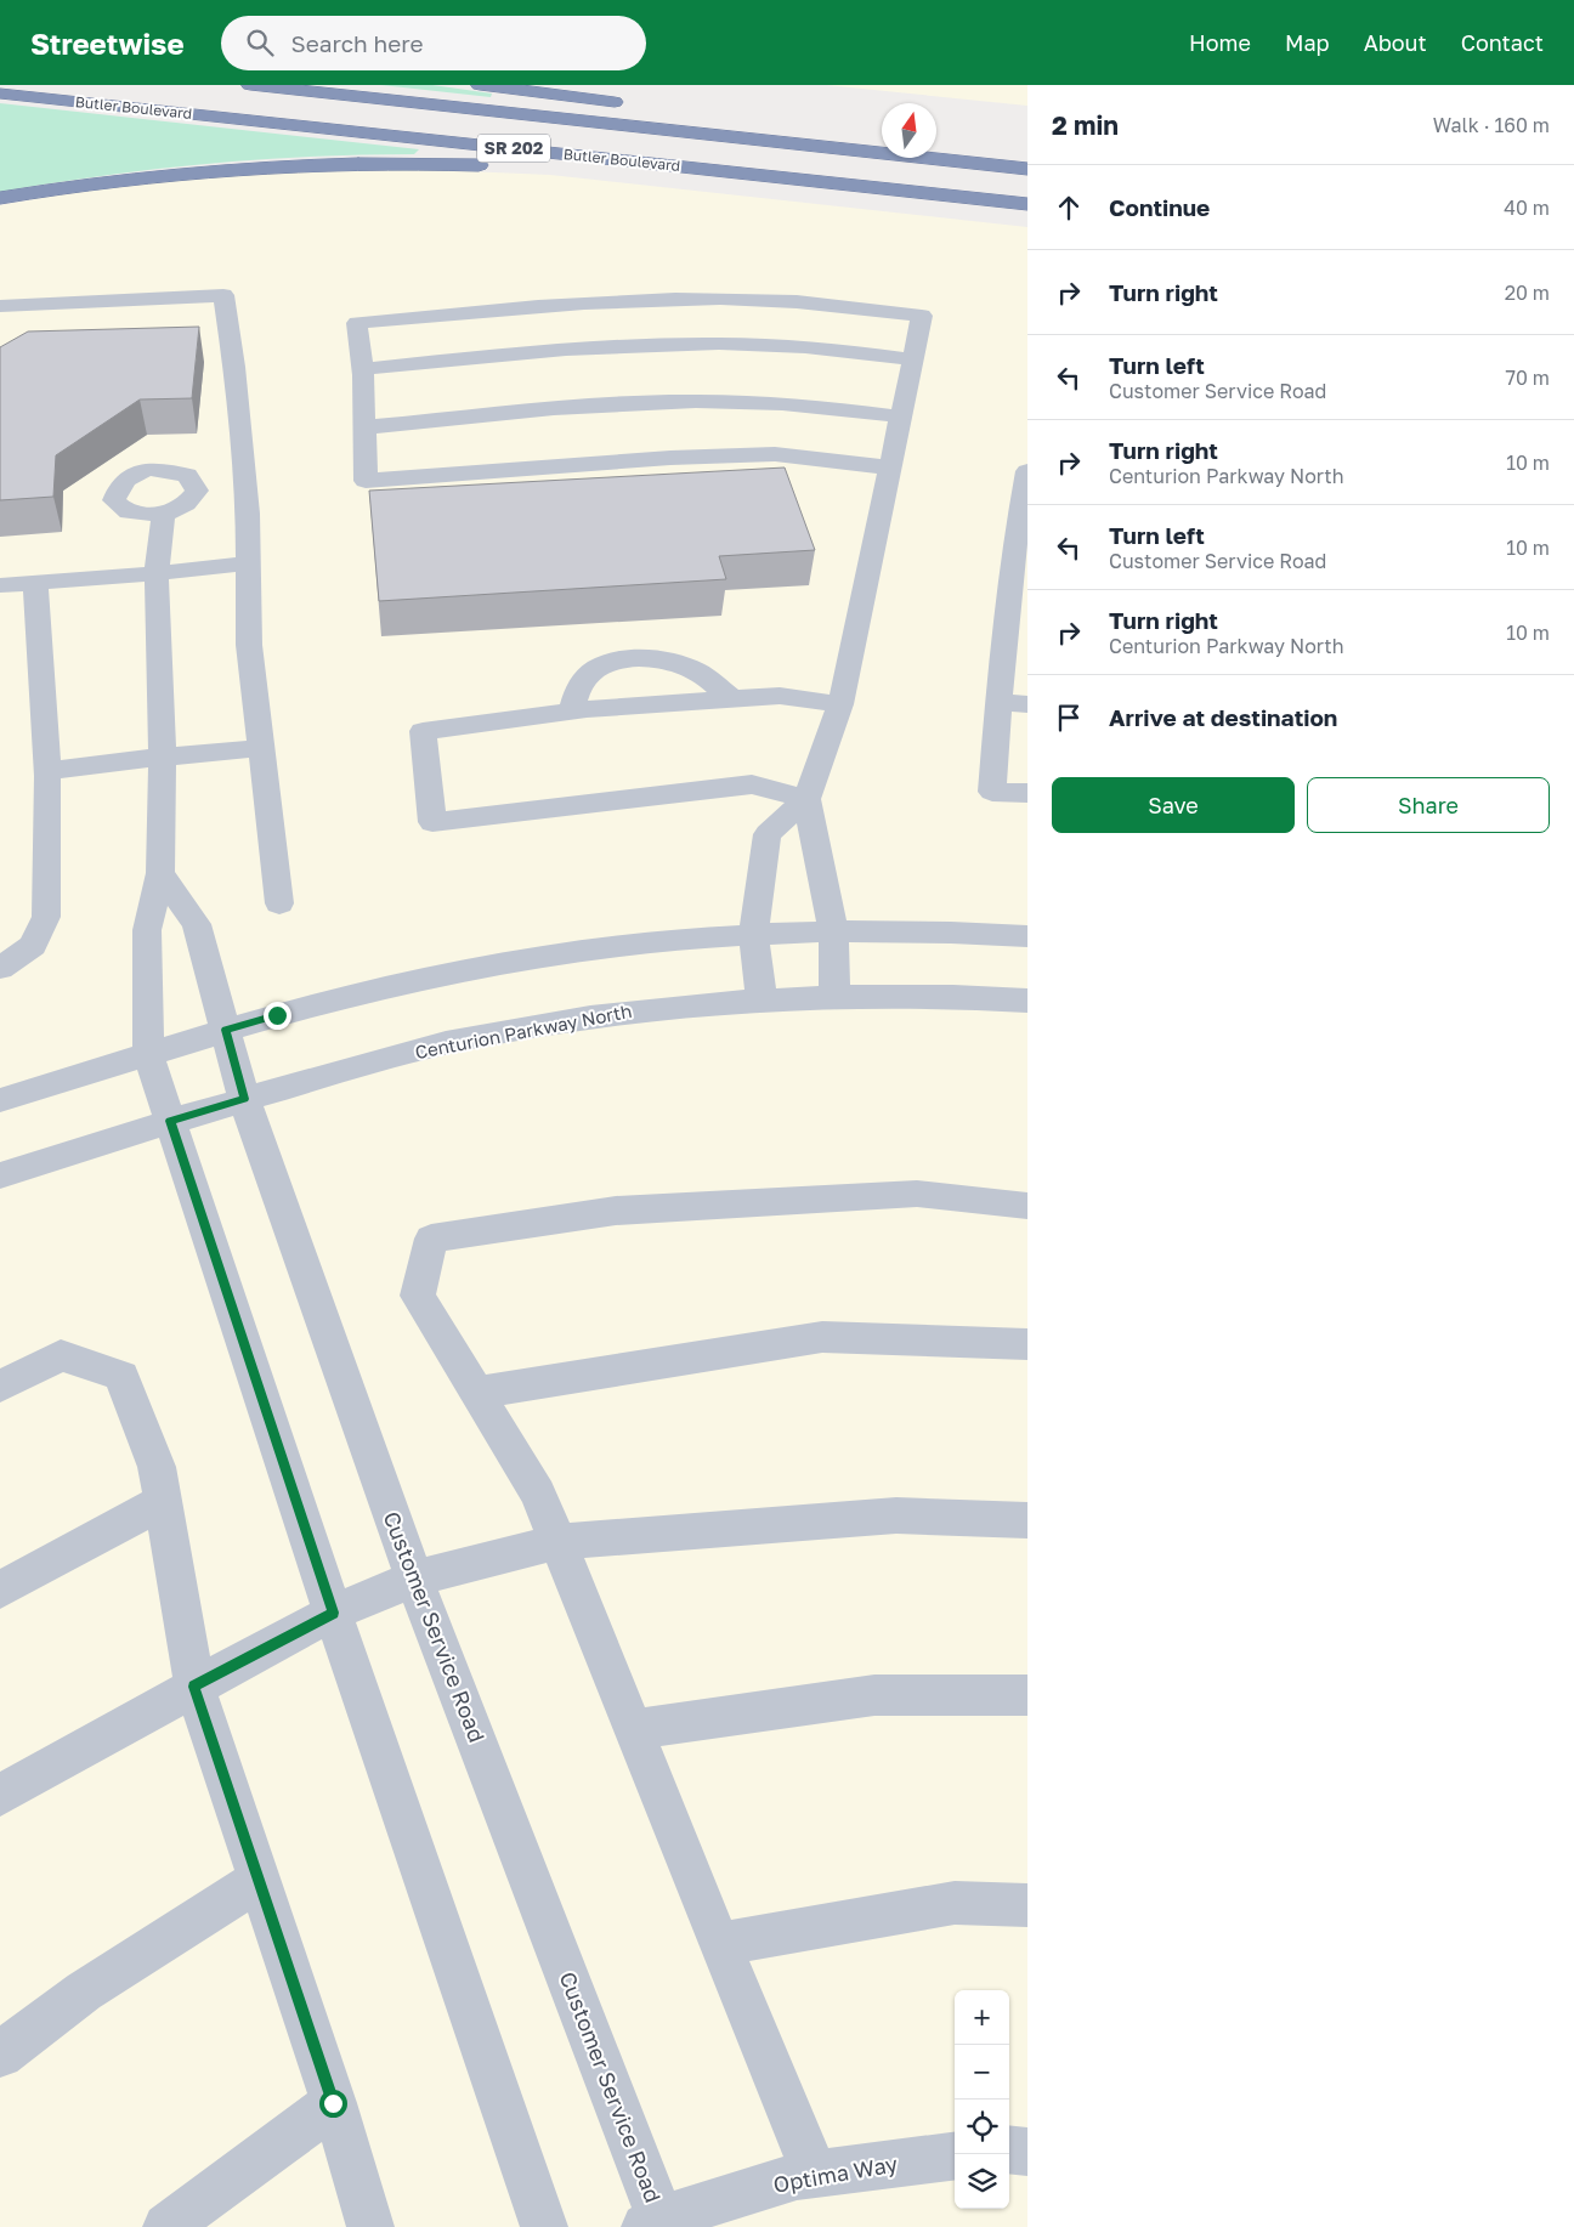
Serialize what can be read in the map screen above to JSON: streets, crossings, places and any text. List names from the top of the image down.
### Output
{
  "streets": {
    "highway": ["Butler Boulevard", "SR 202"],
    "street": ["Centurion Parkway North", "Customer Service Road", "Optima Way"]
  },
  "crossings": [
    ["Centurion Parkway North", "Customer Service Road"],
    ["Customer Service Road", "Optima Way"]
  ],
  "north": "top",
  "page": {
    "header": "Streetwise",
    "search": "Search here",
    "nav": [
      "Home",
      "Map",
      "About",
      "Contact"
    ],
    "heading": ["2 min", "Walk · 160 m"],
    "list": [
      ["Continue", "40 m"],
      ["Turn right", "20 m"],
      ["Turn left", "Customer Service Road", "70 m"],
      ["Turn right", "Centurion Parkway North", "10 m"],
      ["Turn left", "Customer Service Road", "10 m"],
      ["Turn right", "Centurion Parkway North", "10 m"],
      "Arrive at destination"
    ],
    "buttons": ["Save", "Share"],
    "map_buttons": ["+", "−"]
  }
}
